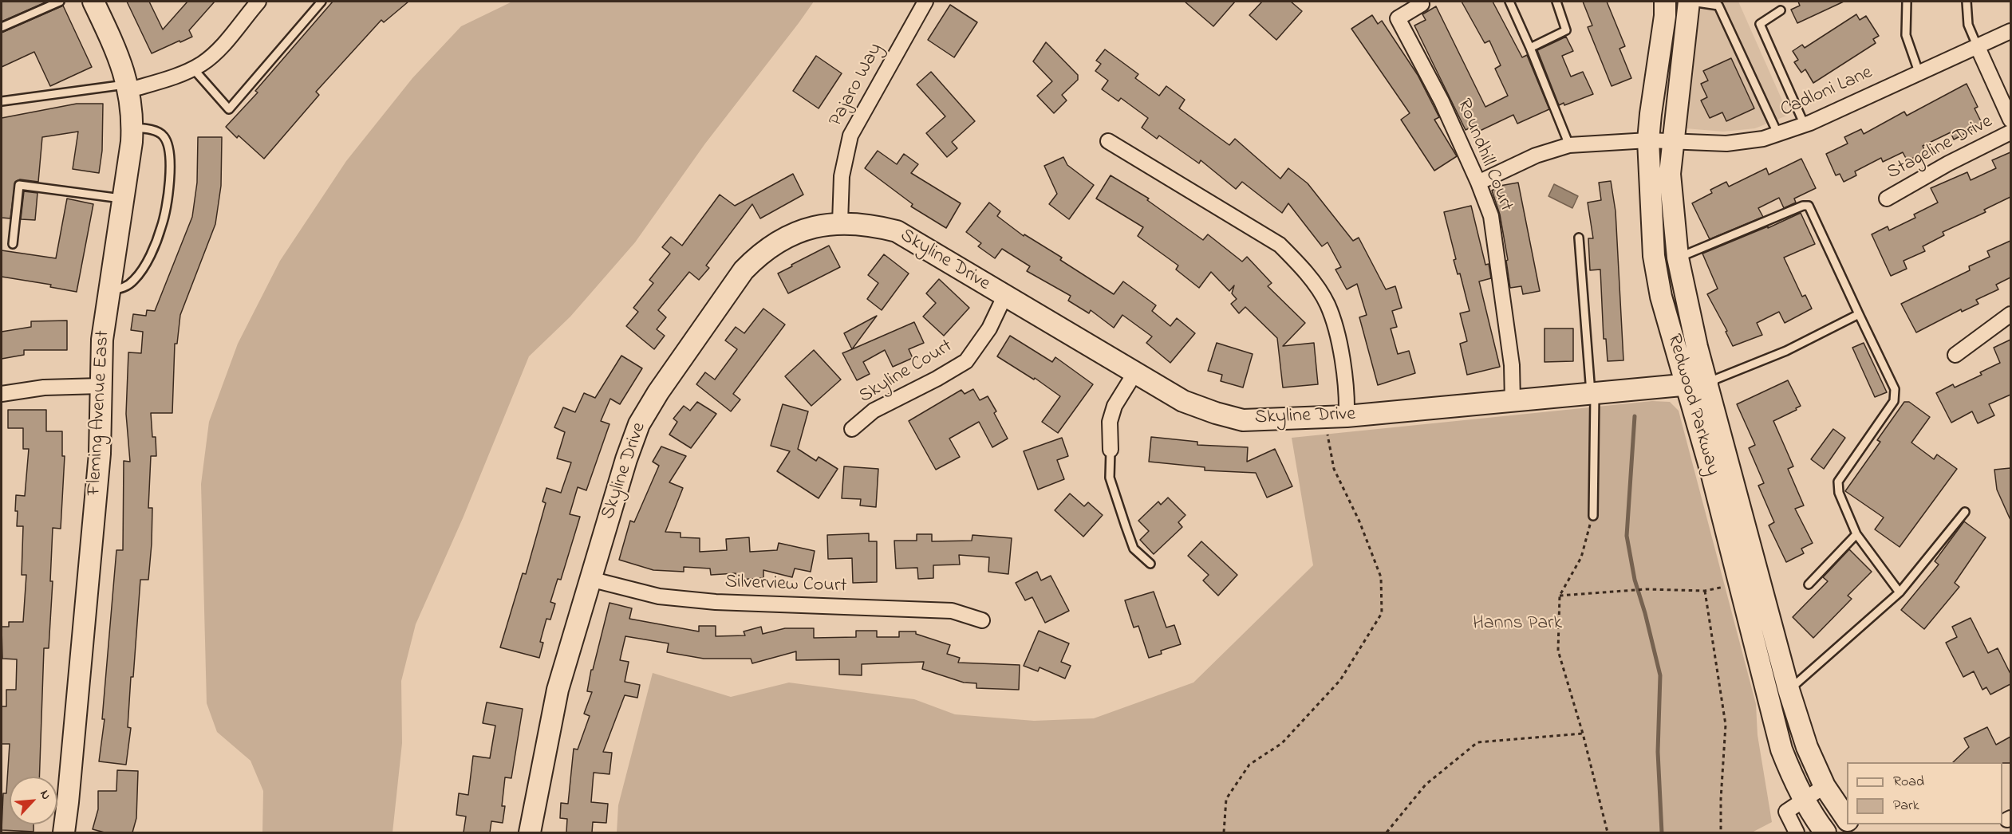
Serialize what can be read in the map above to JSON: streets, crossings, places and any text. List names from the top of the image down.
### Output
{
  "streets": {
    "street": [
      "Pajaro Way",
      "Cadloni Lane",
      "Stageline Drive",
      "Roundhill Court",
      "Skyline Drive",
      "Skyline Court",
      "Redwood Parkway",
      "Fleming Avenue East",
      "Silverview Court"
    ]
  },
  "crossings": [
    ["Pajaro Way", "Skyline Drive"],
    ["Cadloni Lane", "Roundhill Court"],
    ["Cadloni Lane", "Redwood Parkway"],
    ["Roundhill Court", "Skyline Drive"],
    ["Skyline Drive", "Skyline Court"],
    ["Skyline Drive", "Redwood Parkway"],
    ["Skyline Drive", "Silverview Court"]
  ],
  "parks": ["Hanns Park"],
  "legend": ["Road", "Park"],
  "north": "top right"
}
